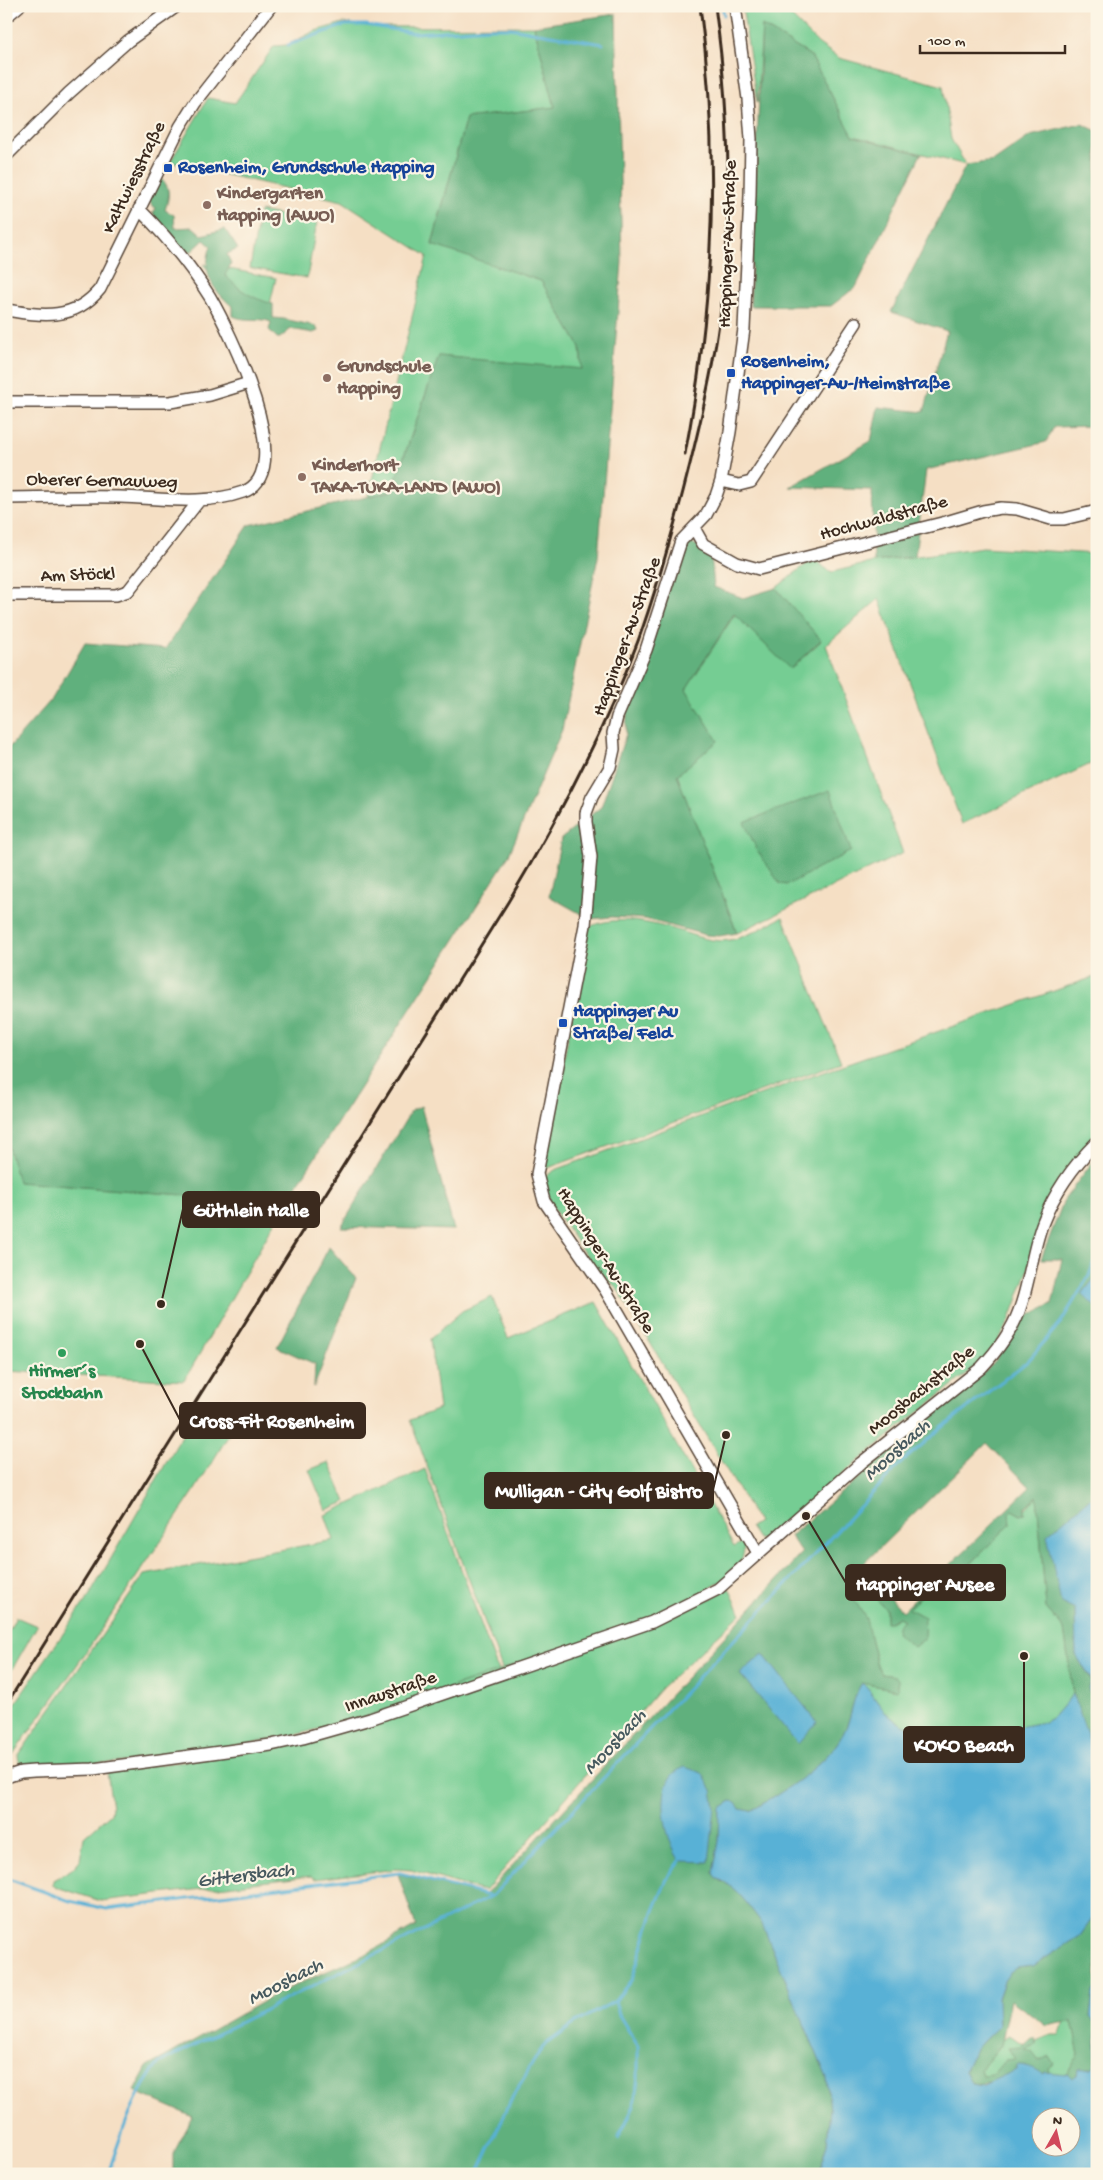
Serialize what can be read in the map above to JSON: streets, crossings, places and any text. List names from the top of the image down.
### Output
{
  "streets": {
    "street": [
      "Kaltwiesstraße",
      "Happinger-Au-Straße",
      "Oberer Gernauweg",
      "Hochwaldstraße",
      "Am Stöckl",
      "Moosbachstraße",
      "Innaustraße"
    ]
  },
  "crossings": [
    ["Kaltwiesstraße", "Oberer Gernauweg"],
    ["Happinger-Au-Straße", "Hochwaldstraße"],
    ["Happinger-Au-Straße", "Moosbachstraße"],
    ["Happinger-Au-Straße", "Innaustraße"],
    ["Oberer Gernauweg", "Am Stöckl"],
    ["Moosbachstraße", "Innaustraße"]
  ],
  "water": ["Moosbach", "Gittersbach"],
  "places": {
    "transit": ["Rosenheim, Grundschule Happing", "Rosenheim, Happinger-Au-/Heimstraße", "Happinger Au Straße/ Feld"],
    "other": [
      "Kindergarten Happing (AWO)",
      "Grundschule Happing",
      "Kinderhort TAKA-TUKA-LAND (AWO)",
      "Güthlein Halle",
      "Cross-Fit Rosenheim",
      "Hirmer´s Stockbahn",
      "Mulligan - City Golf Bistro",
      "Happinger Ausee",
      "KOKO Beach"
    ]
  },
  "scale_bar": "100 m",
  "north": "top"
}
